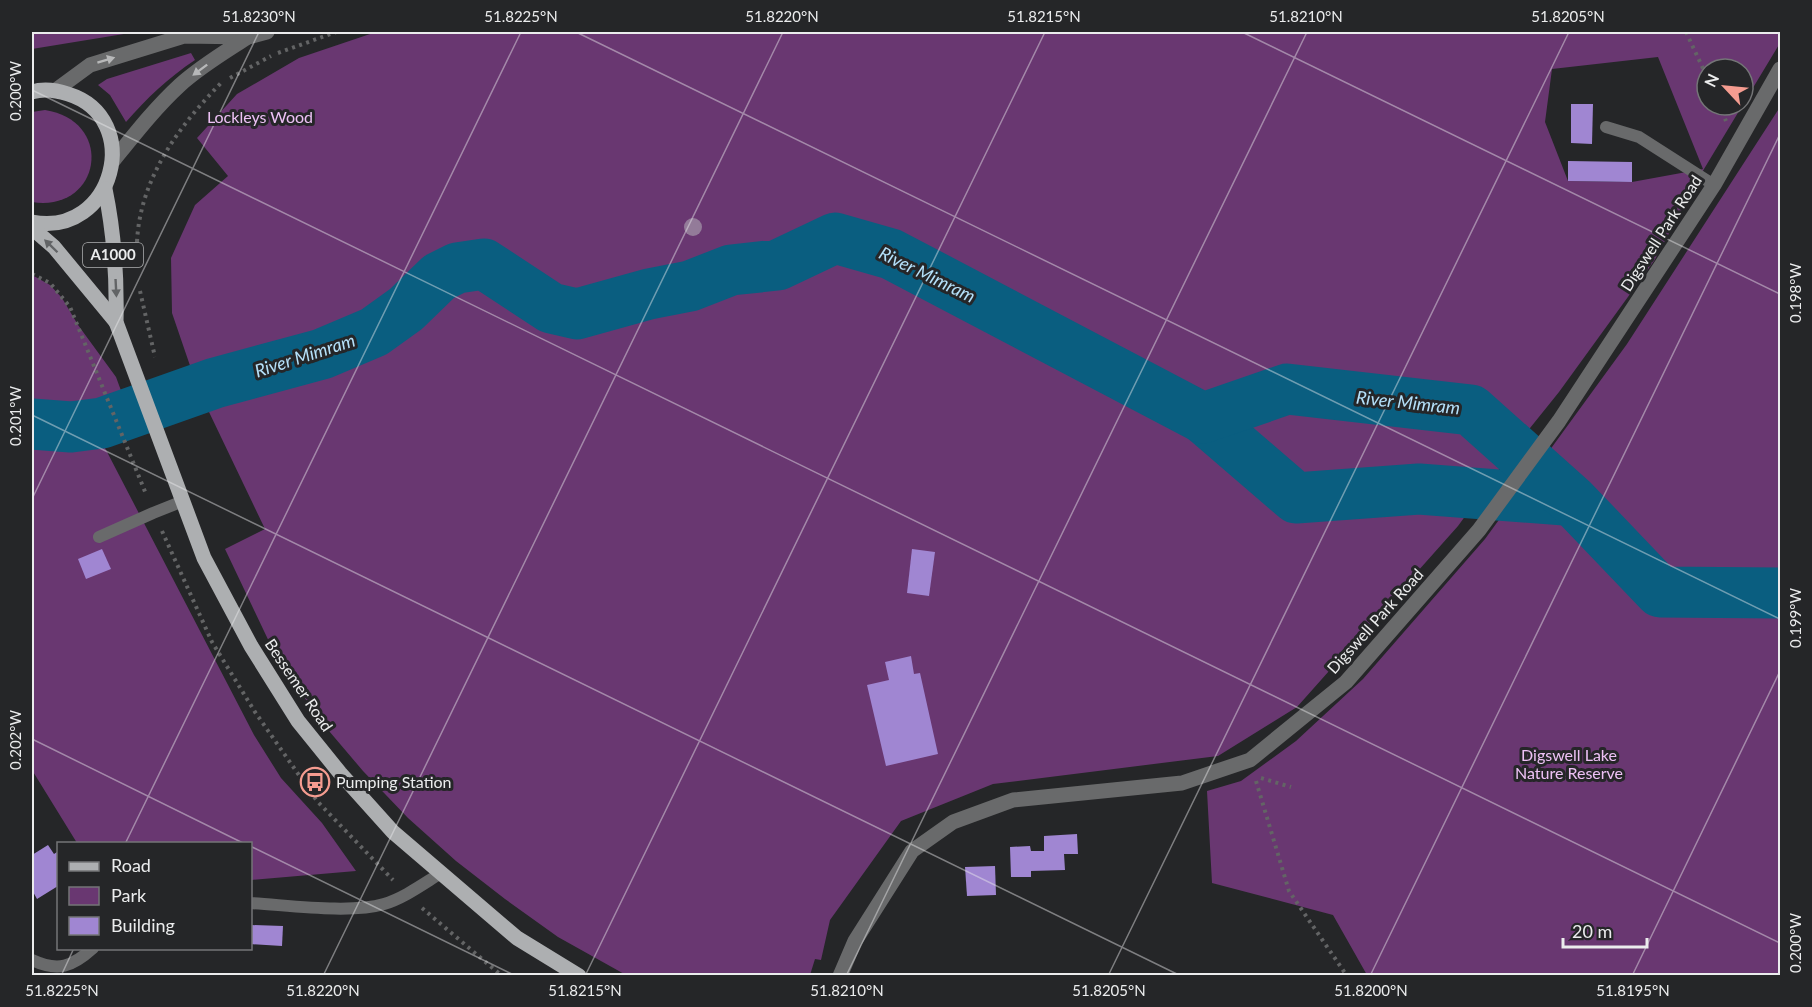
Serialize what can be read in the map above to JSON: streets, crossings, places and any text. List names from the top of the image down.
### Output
{
  "streets": {
    "main road": ["A1000", "Bessemer Road"],
    "street": ["Digswell Park Road"]
  },
  "water": ["River Mimram"],
  "parks": ["Lockleys Wood", "Digswell Lake Nature Reserve"],
  "places": {
    "bus stop": ["Pumping Station"]
  },
  "legend": ["Road", "Park", "Building"],
  "scale_bar": "20 m",
  "north": "top left",
  "coordinates": [
    "51.8230°N",
    "51.8225°N",
    "51.8220°N",
    "51.8215°N",
    "51.8210°N",
    "51.8205°N",
    "0.200°W",
    "0.198°W",
    "0.201°W",
    "0.199°W",
    "0.202°W",
    "51.8200°N",
    "51.8195°N"
  ]
}
